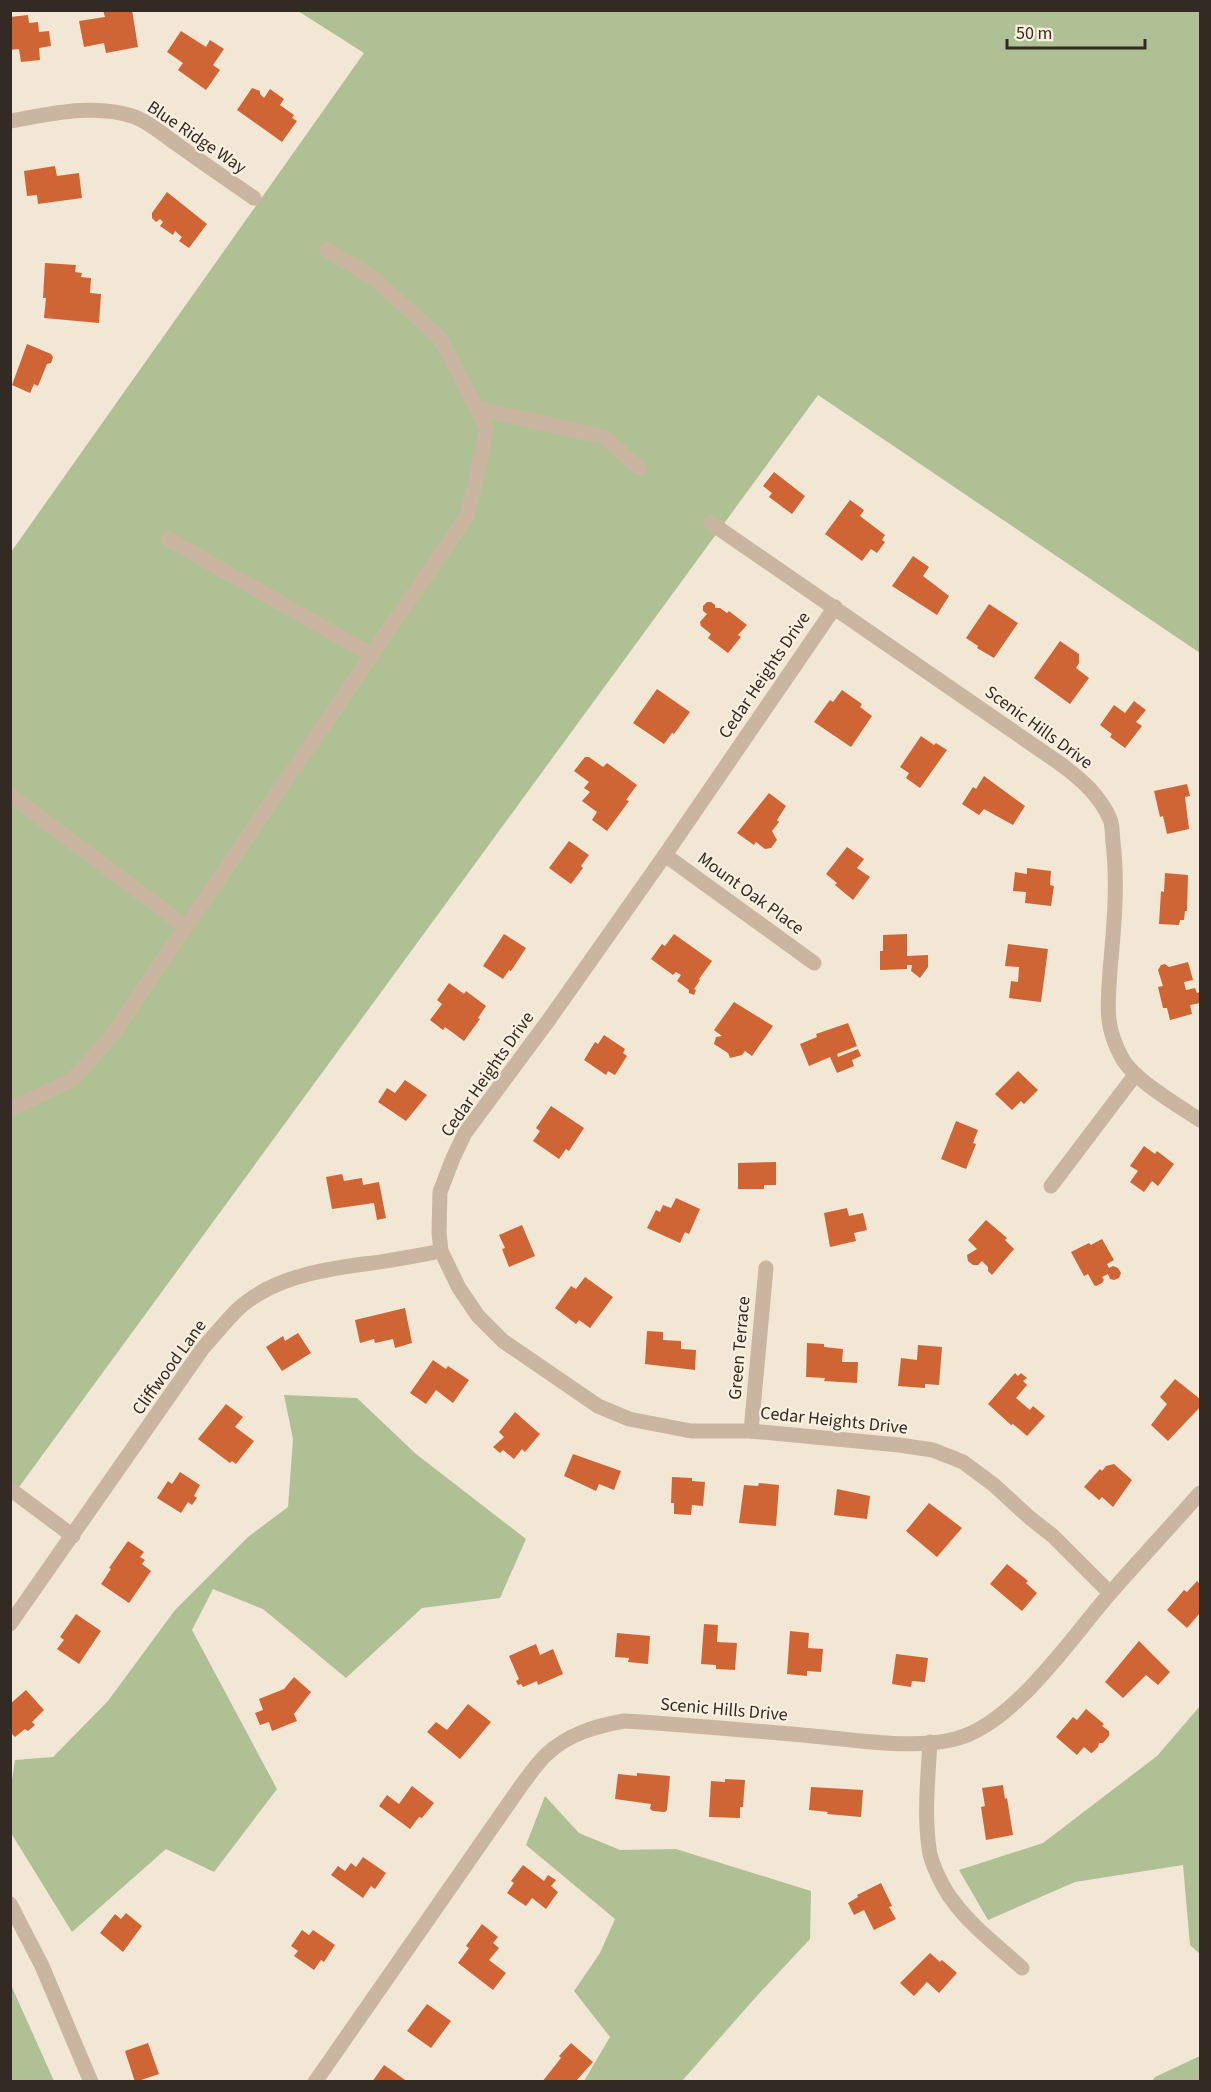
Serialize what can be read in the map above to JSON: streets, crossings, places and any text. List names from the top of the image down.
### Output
{
  "streets": {
    "street": [
      "Blue Ridge Way",
      "Cedar Heights Drive",
      "Scenic Hills Drive",
      "Mount Oak Place",
      "Green Terrace",
      "Cliffwood Lane"
    ]
  },
  "crossings": [
    ["Cedar Heights Drive", "Scenic Hills Drive"],
    ["Cedar Heights Drive", "Mount Oak Place"],
    ["Cedar Heights Drive", "Green Terrace"],
    ["Cedar Heights Drive", "Cliffwood Lane"]
  ],
  "scale_bar": "50 m"
}
